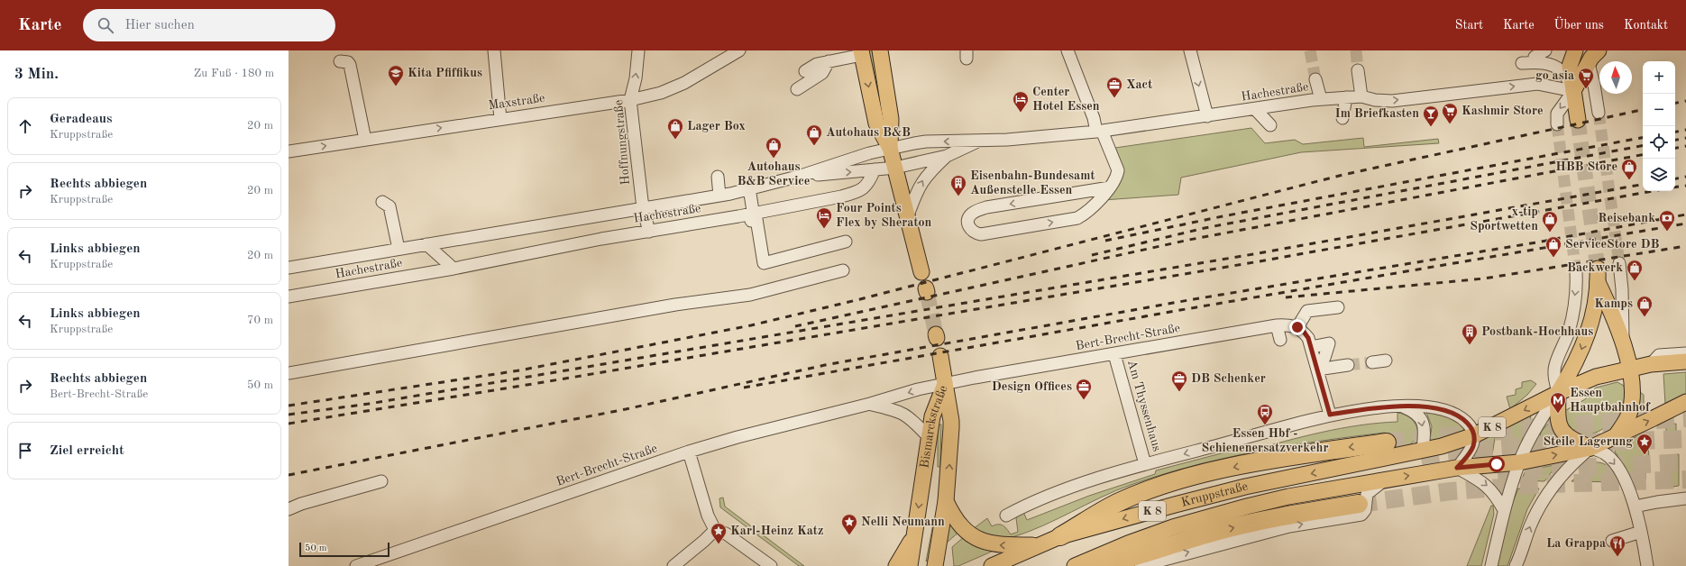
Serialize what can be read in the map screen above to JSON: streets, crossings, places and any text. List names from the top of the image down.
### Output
{
  "streets": {
    "main road": ["K 8", "Bismarckstraße", "Kruppstraße"],
    "street": [
      "Hachestraße",
      "Maxstraße",
      "Hoffnungstraße",
      "Bert-Brecht-Straße",
      "Am Thyssenhaus"
    ]
  },
  "crossings": [
    ["Hachestraße", "Hoffnungstraße"],
    ["Maxstraße", "Hoffnungstraße"],
    ["Bert-Brecht-Straße", "Am Thyssenhaus"],
    ["Bert-Brecht-Straße", "Bismarckstraße"],
    ["K 8", "Kruppstraße"]
  ],
  "one_way": ["Maxstraße"],
  "places": {
    "school or university": ["Kita Pfiffikus"],
    "supermarket": ["go asia", "Kashmir Store"],
    "office": ["Xact", "DB Schenker", "Design Offices"],
    "hotel": ["Center Hotel Essen", "Four Points Flex by Sheraton"],
    "bar": ["Im Briefkasten"],
    "shop": [
      "Lager Box",
      "Autohaus B&B",
      "Autohaus B&B Service",
      "HBB Store",
      "x-tip Sportwetten",
      "ServiceStore DB",
      "Backwerk",
      "Kamps"
    ],
    "building": ["Eisenbahn-Bundesamt Außenstelle Essen", "Postbank-Hochhaus"],
    "bank": ["Reisebank"],
    "metro station": ["Essen Hauptbahnhof"],
    "bus stop": ["Essen Hbf - Schienenersatzverkehr"],
    "place": ["Steile Lagerung", "Nelli Neumann", "Karl-Heinz Katz"],
    "restaurant": ["La Grappa"]
  },
  "scale_bar": "50 m",
  "north": "top",
  "page": {
    "header": "Karte",
    "search": "Hier suchen",
    "nav": [
      "Start",
      "Karte",
      "Über uns",
      "Kontakt"
    ],
    "heading": ["3 Min.", "Zu Fuß · 180 m"],
    "map_buttons": ["+", "−"],
    "list": [
      ["Geradeaus", "Kruppstraße", "20 m"],
      ["Rechts abbiegen", "Kruppstraße", "20 m"],
      ["Links abbiegen", "Kruppstraße", "20 m"],
      ["Links abbiegen", "Kruppstraße", "70 m"],
      ["Rechts abbiegen", "Bert-Brecht-Straße", "50 m"],
      "Ziel erreicht"
    ],
    "scale": "50 m"
  }
}
